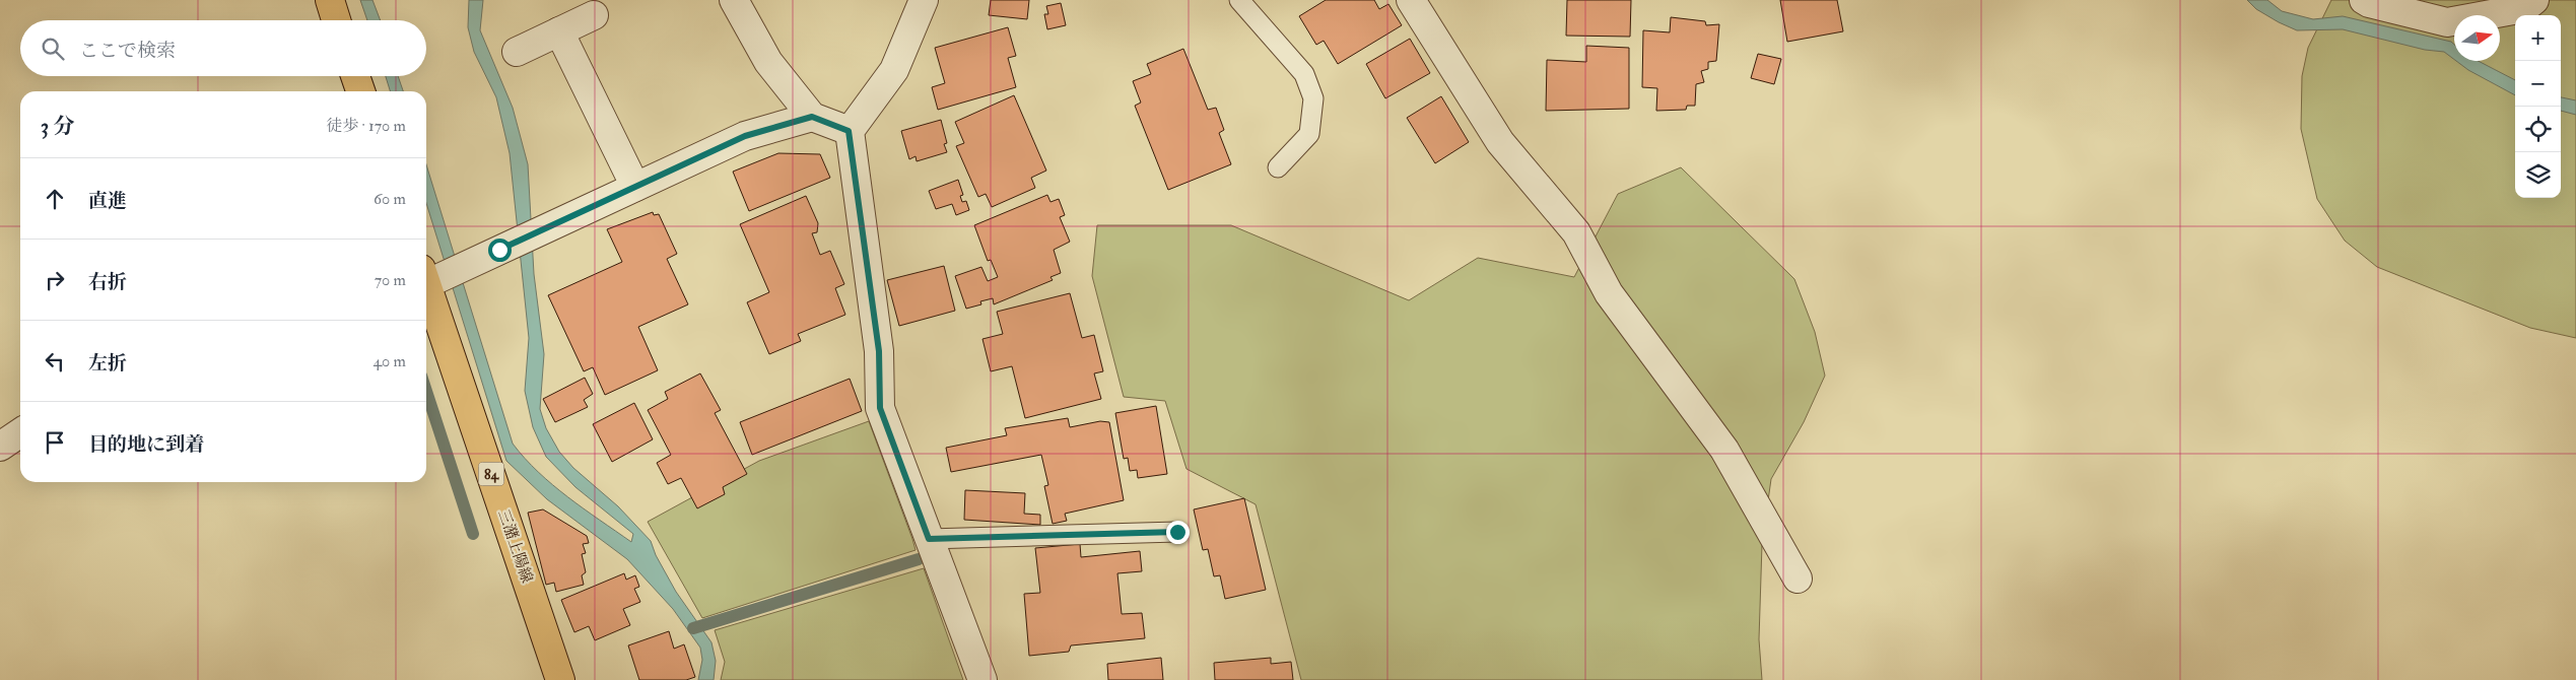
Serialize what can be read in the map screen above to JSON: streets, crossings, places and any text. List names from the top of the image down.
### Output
{
  "streets": {
    "main road": ["84", "三潴上陽線"]
  },
  "north": "right",
  "page": {
    "map_buttons": ["+", "−"],
    "search": "ここで検索",
    "heading": ["3 分", "徒歩 · 170 m"],
    "list": [
      ["直進", "60 m"],
      ["右折", "70 m"],
      ["左折", "40 m"],
      "目的地に到着"
    ]
  }
}
